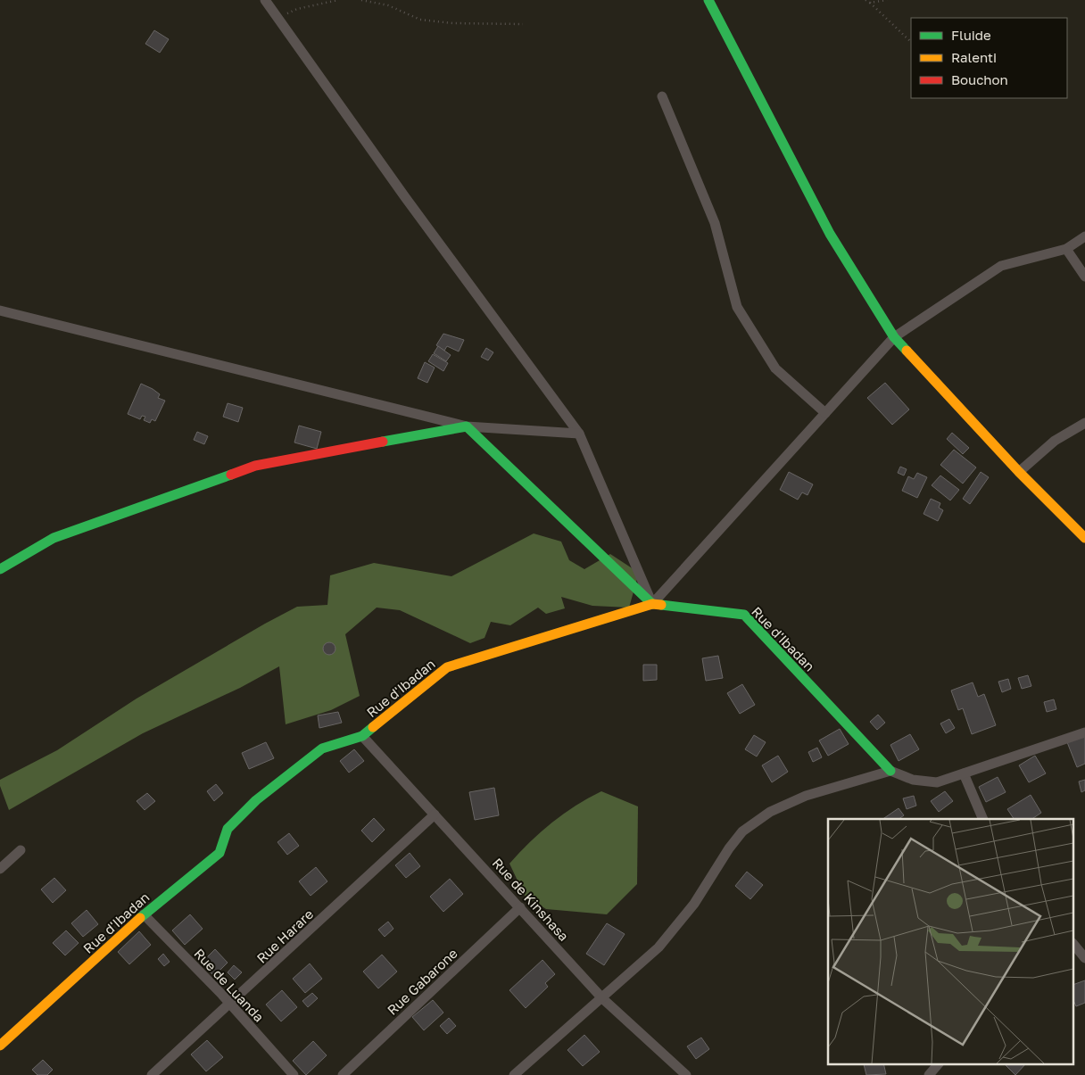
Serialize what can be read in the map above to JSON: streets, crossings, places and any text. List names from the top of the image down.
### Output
{
  "streets": {
    "main road": ["Rue d'Ibadan"],
    "street": [
      "Rue de Kinshasa",
      "Rue Harare",
      "Rue Gabarone",
      "Rue de Luanda"
    ]
  },
  "crossings": [
    ["Rue d'Ibadan", "Rue de Kinshasa"],
    ["Rue d'Ibadan", "Rue de Luanda"],
    ["Rue de Kinshasa", "Rue Harare"],
    ["Rue de Kinshasa", "Rue Gabarone"],
    ["Rue Harare", "Rue de Luanda"]
  ],
  "legend": ["Fluide", "Ralenti", "Bouchon"]
}
